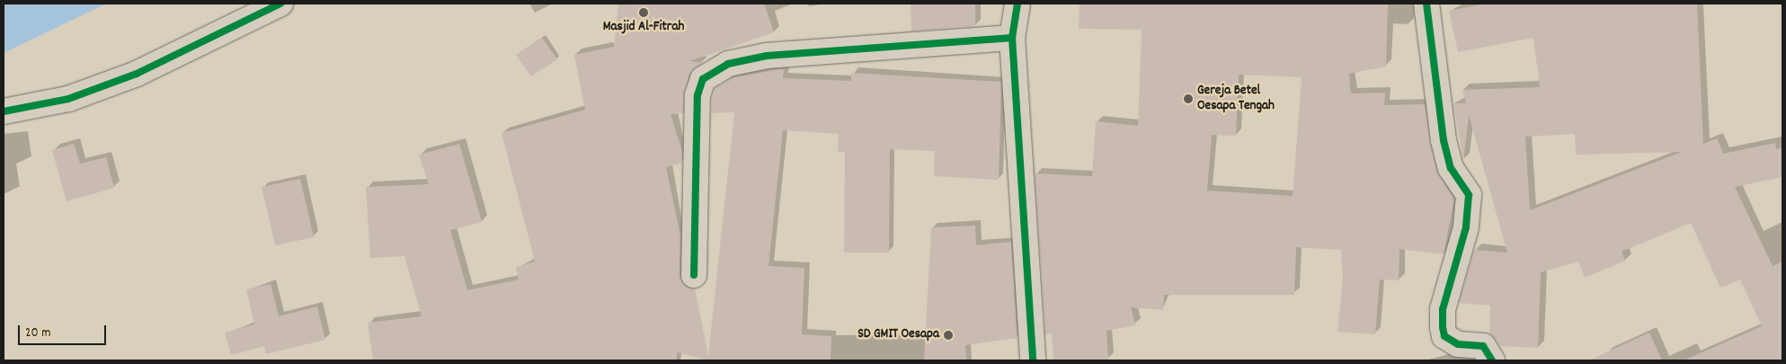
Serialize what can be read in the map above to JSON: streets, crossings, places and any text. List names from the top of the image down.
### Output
{
  "places": ["Masjid Al-Fitrah", "Gereja Betel Oesapa Tengah", "SD GMIT Oesapa"],
  "scale_bar": "20 m"
}
